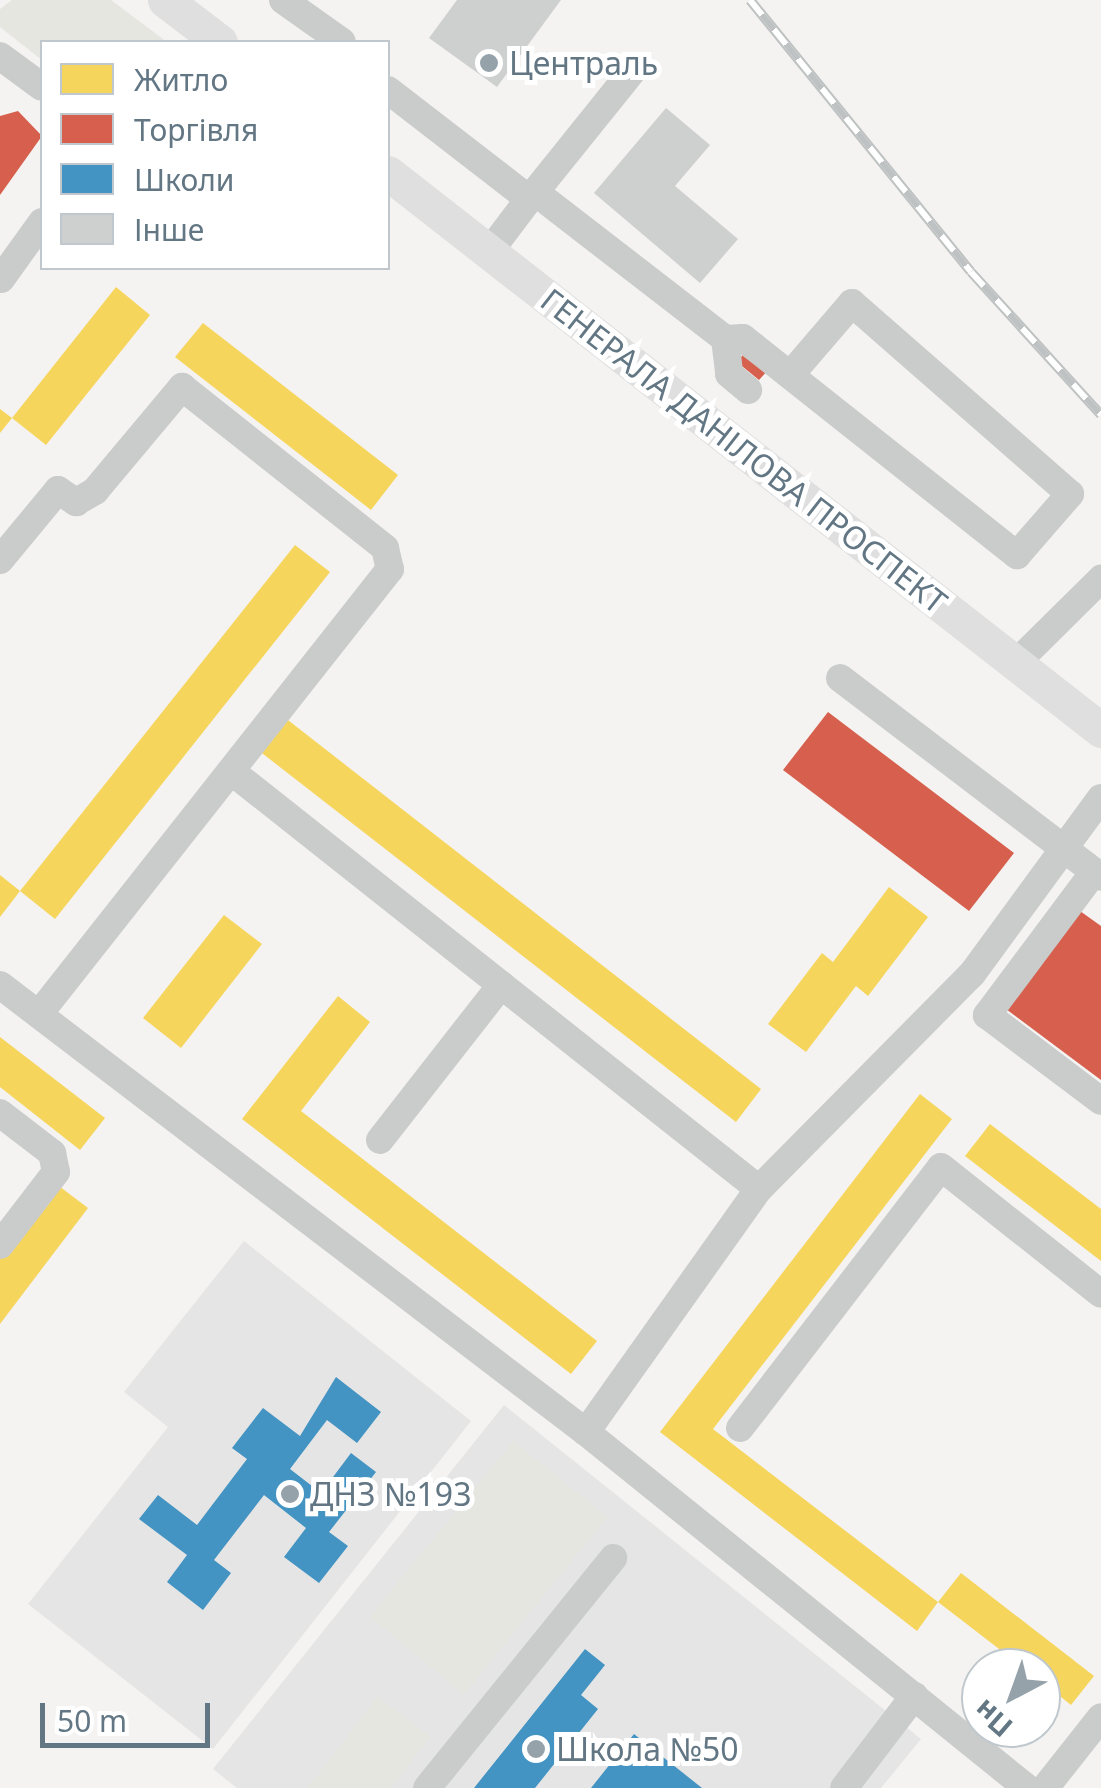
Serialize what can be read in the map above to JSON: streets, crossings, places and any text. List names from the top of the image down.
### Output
{
  "streets": {
    "main road": ["ГЕНЕРАЛА ДАНІЛОВА ПРОСПЕКТ"]
  },
  "places": ["Централь", "ДНЗ №193", "Школа №50"],
  "legend": [
    "Житло",
    "Торгівля",
    "Школи",
    "Інше"
  ],
  "scale_bar": "50 m",
  "north": "bottom left"
}
